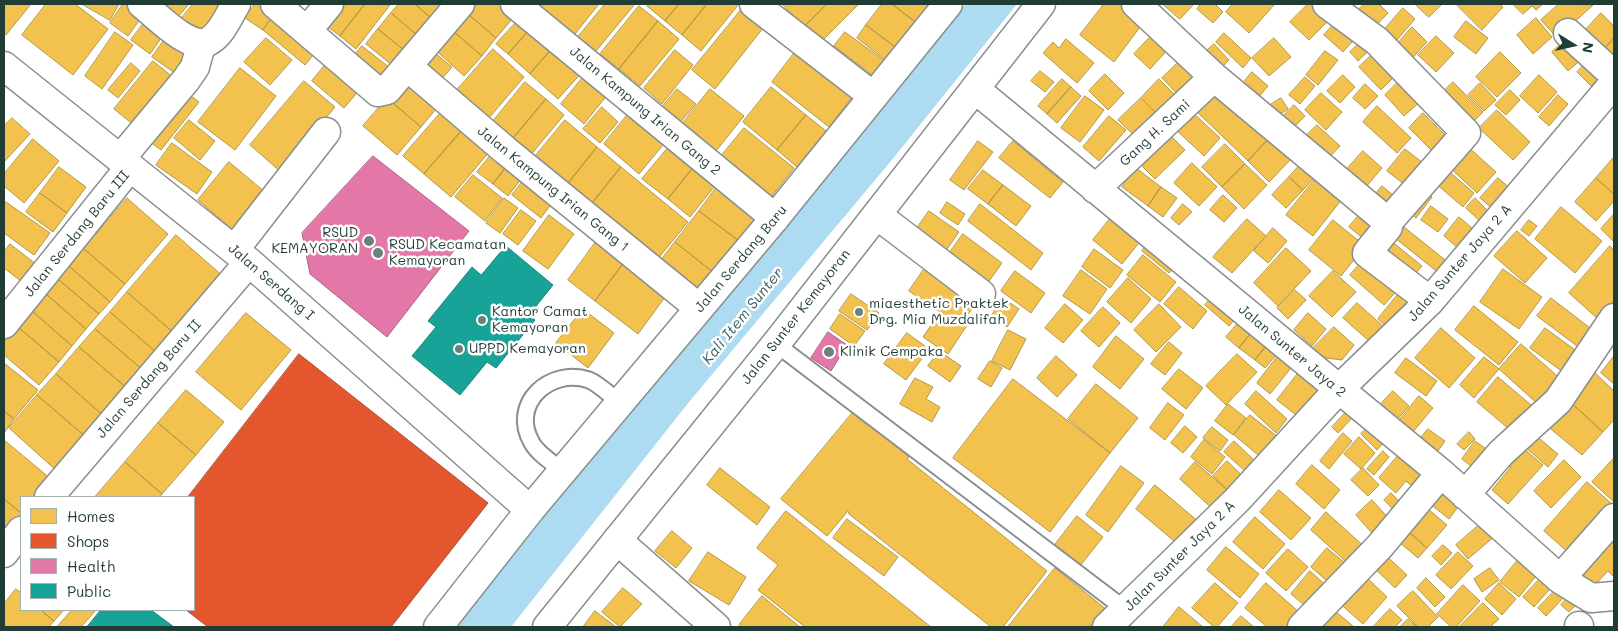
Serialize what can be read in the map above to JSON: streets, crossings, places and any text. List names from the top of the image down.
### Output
{
  "streets": {
    "street": [
      "Jalan Kampung Irian Gang 2",
      "Gang H. Sami",
      "Jalan Kampung Irian Gang 1",
      "Jalan Serdang Baru III",
      "Jalan Serdang Baru",
      "Jalan Sunter Jaya 2 A",
      "Jalan Serdang I",
      "Jalan Sunter Kemayoran",
      "Jalan Sunter Jaya 2",
      "Jalan Serdang Baru II"
    ]
  },
  "crossings": [
    ["Jalan Kampung Irian Gang 2", "Jalan Serdang Baru"],
    ["Gang H. Sami", "Jalan Sunter Jaya 2"],
    ["Jalan Kampung Irian Gang 1", "Jalan Serdang Baru"],
    ["Jalan Serdang Baru III", "Jalan Serdang I"],
    ["Jalan Serdang Baru", "Jalan Serdang I"],
    ["Jalan Sunter Jaya 2 A", "Jalan Sunter Jaya 2"],
    ["Jalan Serdang I", "Jalan Serdang Baru II"],
    ["Jalan Sunter Kemayoran", "Jalan Sunter Jaya 2"]
  ],
  "water": ["Kali Item Sunter"],
  "places": [
    "RSUD KEMAYORAN",
    "RSUD Kecamatan Kemayoran",
    "miaesthetic Praktek Drg. Mia Muzdalifah",
    "Kantor Camat Kemayoran",
    "UPPD Kemayoran",
    "Klinik Cempaka"
  ],
  "legend": [
    "Homes",
    "Shops",
    "Health",
    "Public"
  ],
  "north": "right"
}
